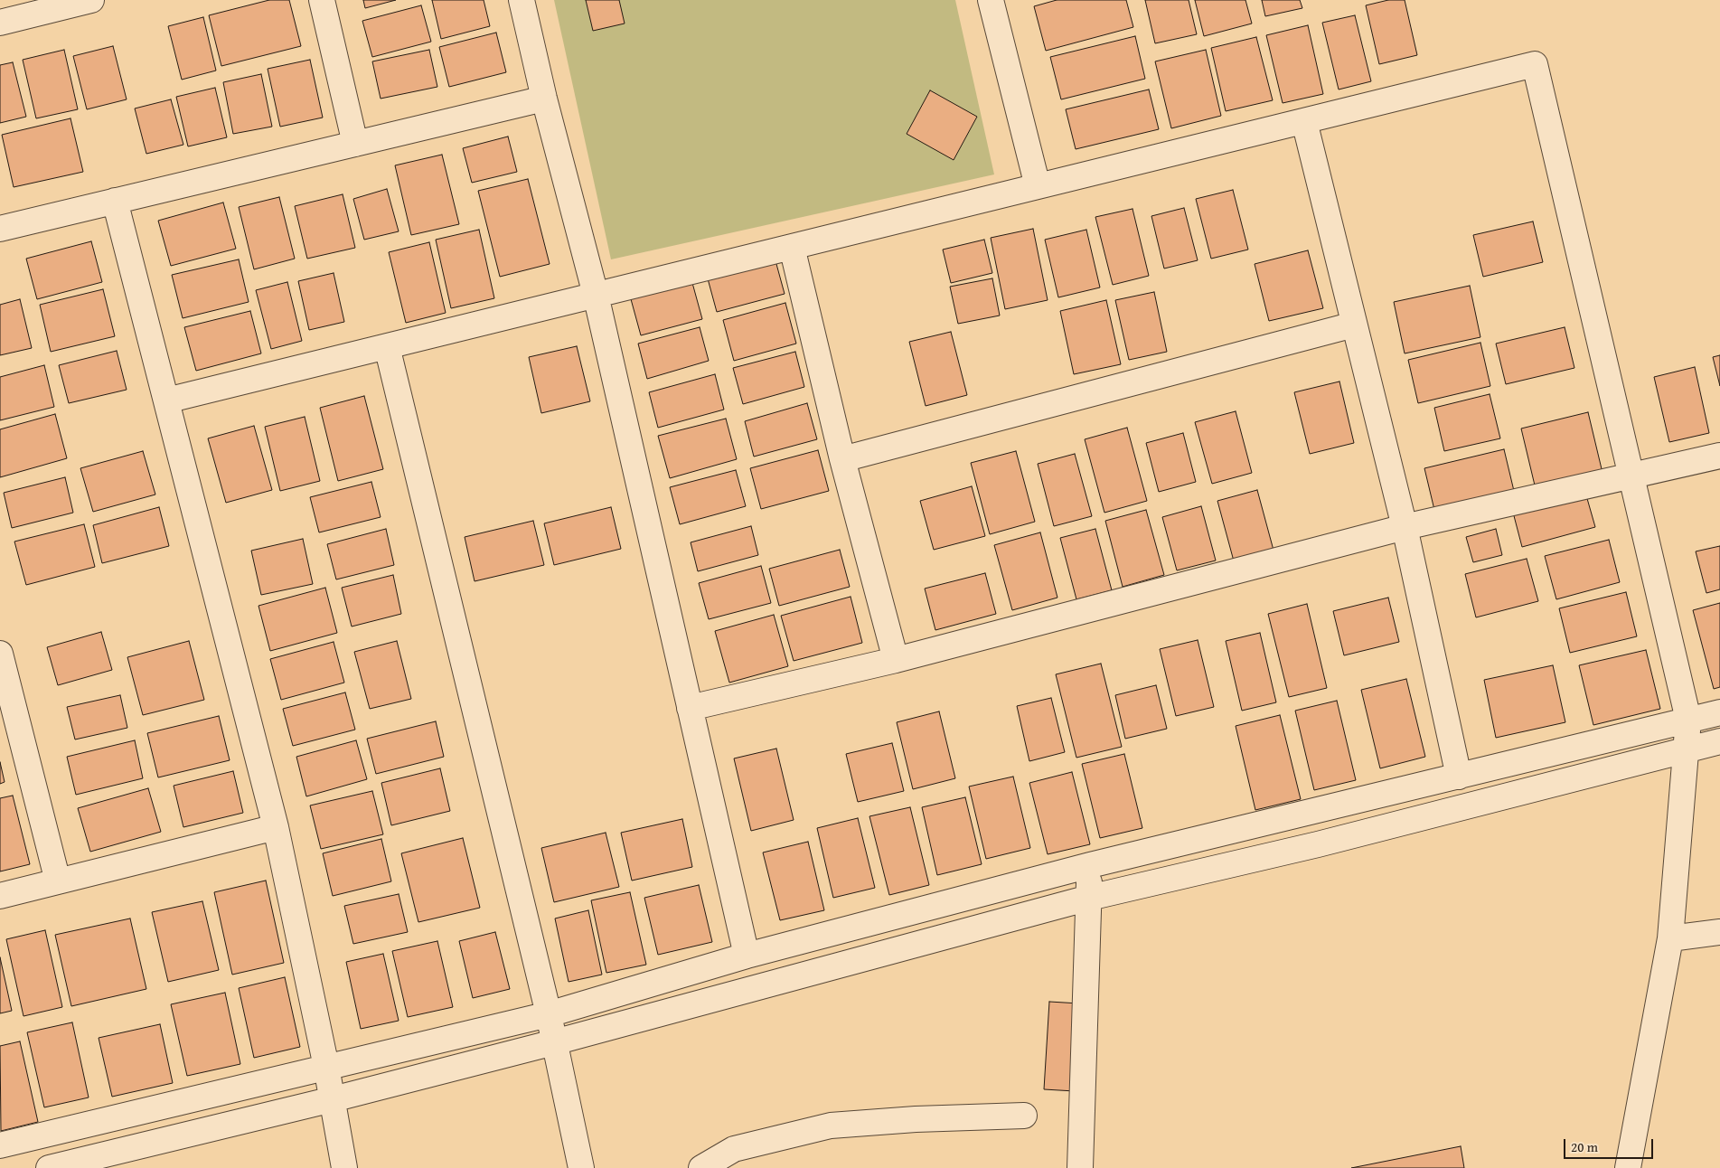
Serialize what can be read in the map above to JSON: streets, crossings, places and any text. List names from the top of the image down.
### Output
{
  "scale_bar": "20 m"
}
